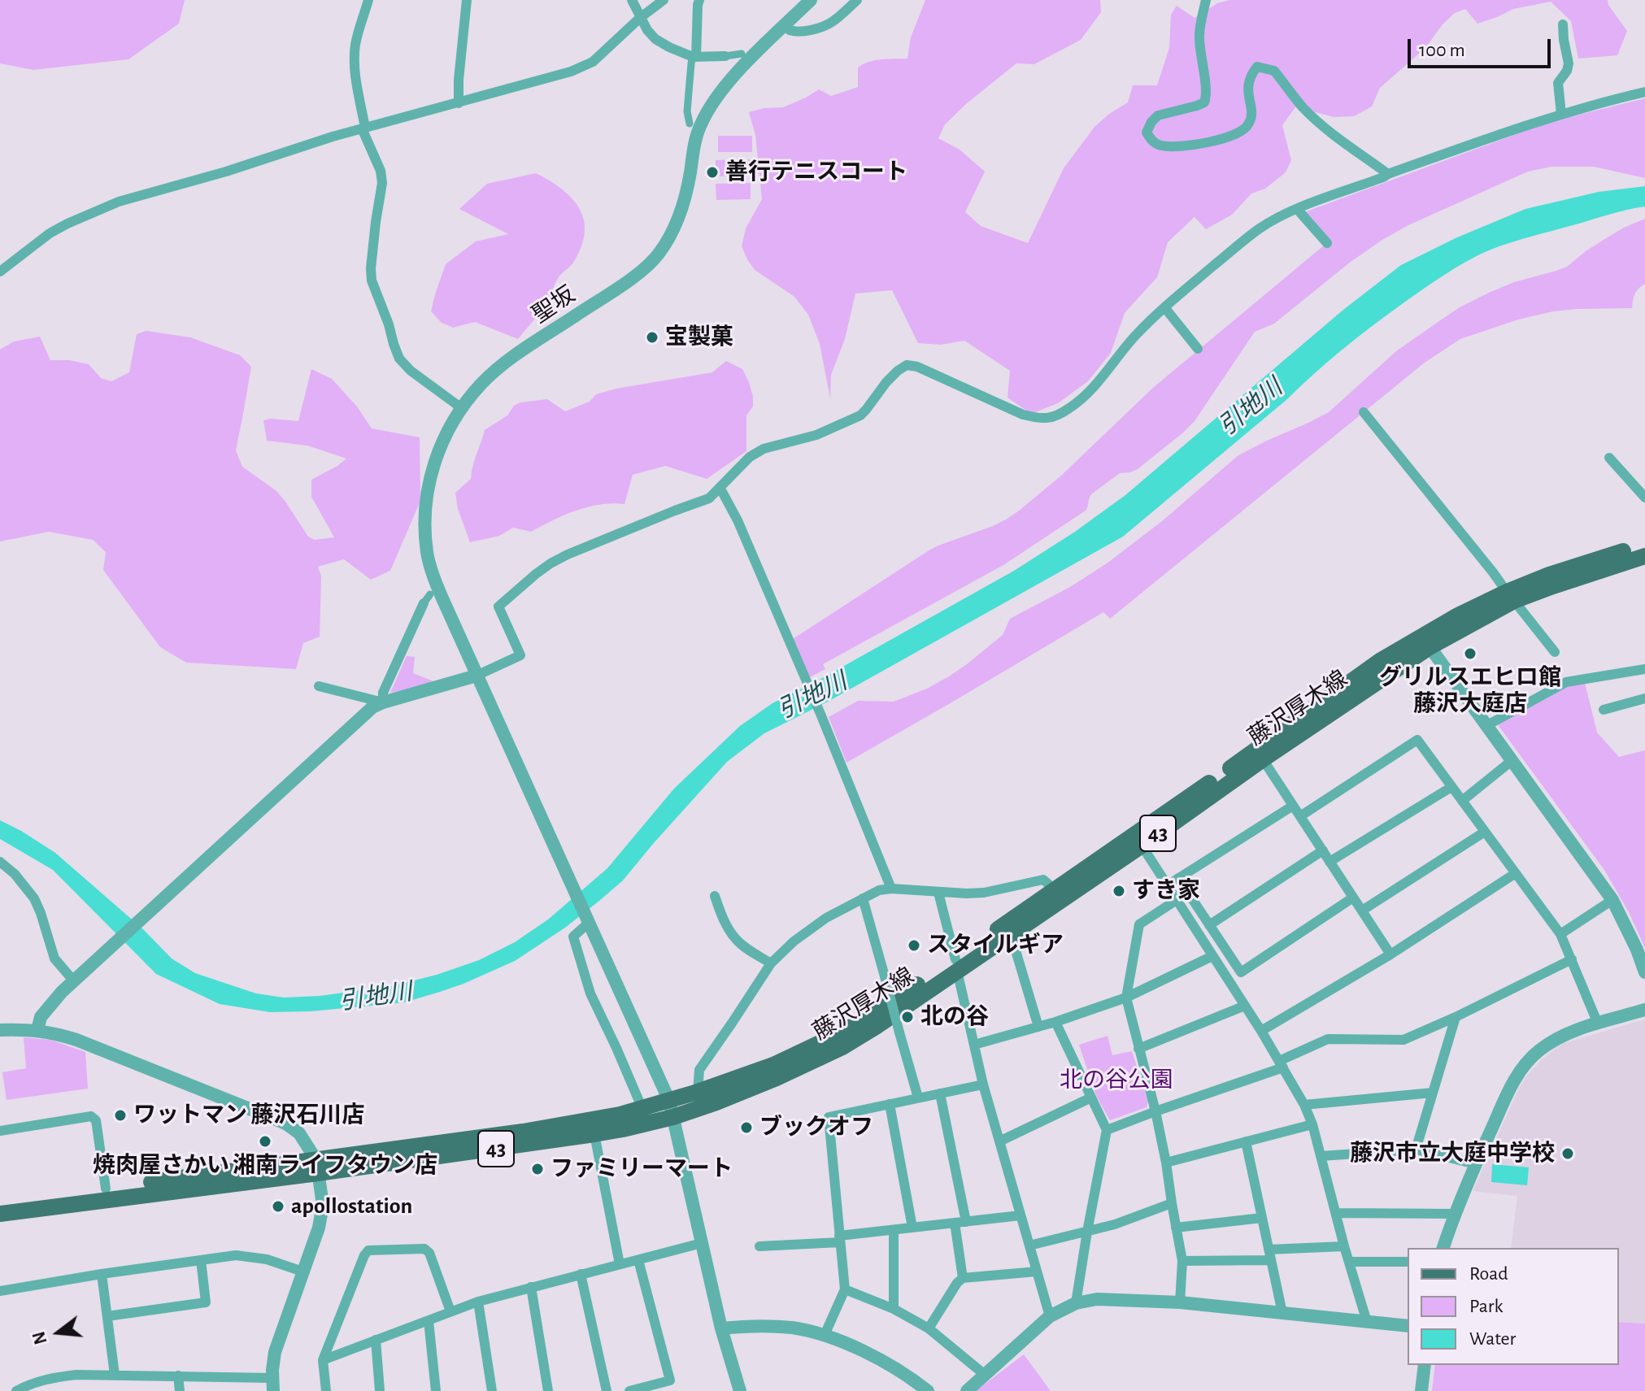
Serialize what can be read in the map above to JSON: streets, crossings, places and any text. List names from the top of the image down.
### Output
{
  "streets": {
    "main road": ["藤沢厚木線", "43"],
    "street": ["聖坂"]
  },
  "crossings": [
    ["聖坂", "藤沢厚木線"]
  ],
  "water": ["引地川"],
  "parks": ["北の谷公園"],
  "places": [
    "善行テニスコート",
    "宝製菓",
    "グリルスエヒロ館 藤沢大庭店",
    "すき家",
    "スタイルギア",
    "北の谷",
    "ワットマン 藤沢石川店",
    "ブックオフ",
    "焼肉屋さかい 湘南ライフタウン店",
    "藤沢市立大庭中学校",
    "ファミリーマート",
    "apollostation"
  ],
  "legend": ["Road", "Park", "Water"],
  "scale_bar": "100 m",
  "north": "left"
}
